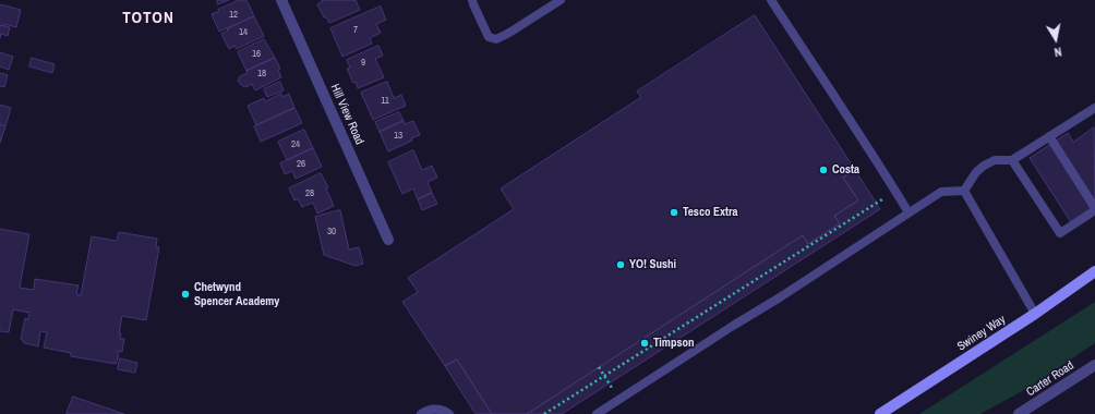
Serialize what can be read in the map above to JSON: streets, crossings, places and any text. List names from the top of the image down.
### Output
{
  "streets": {
    "street": ["Hill View Road", "Swiney Way", "Carter Road"]
  },
  "districts": ["TOTON"],
  "places": [
    "Costa",
    "Tesco Extra",
    "YO! Sushi",
    "Chetwynd Spencer Academy",
    "Timpson"
  ],
  "house_numbers": [
    "12",
    "7",
    "14",
    "16",
    "9",
    "18",
    "11",
    "13",
    "24",
    "26",
    "28",
    "30"
  ],
  "north": "bottom"
}
